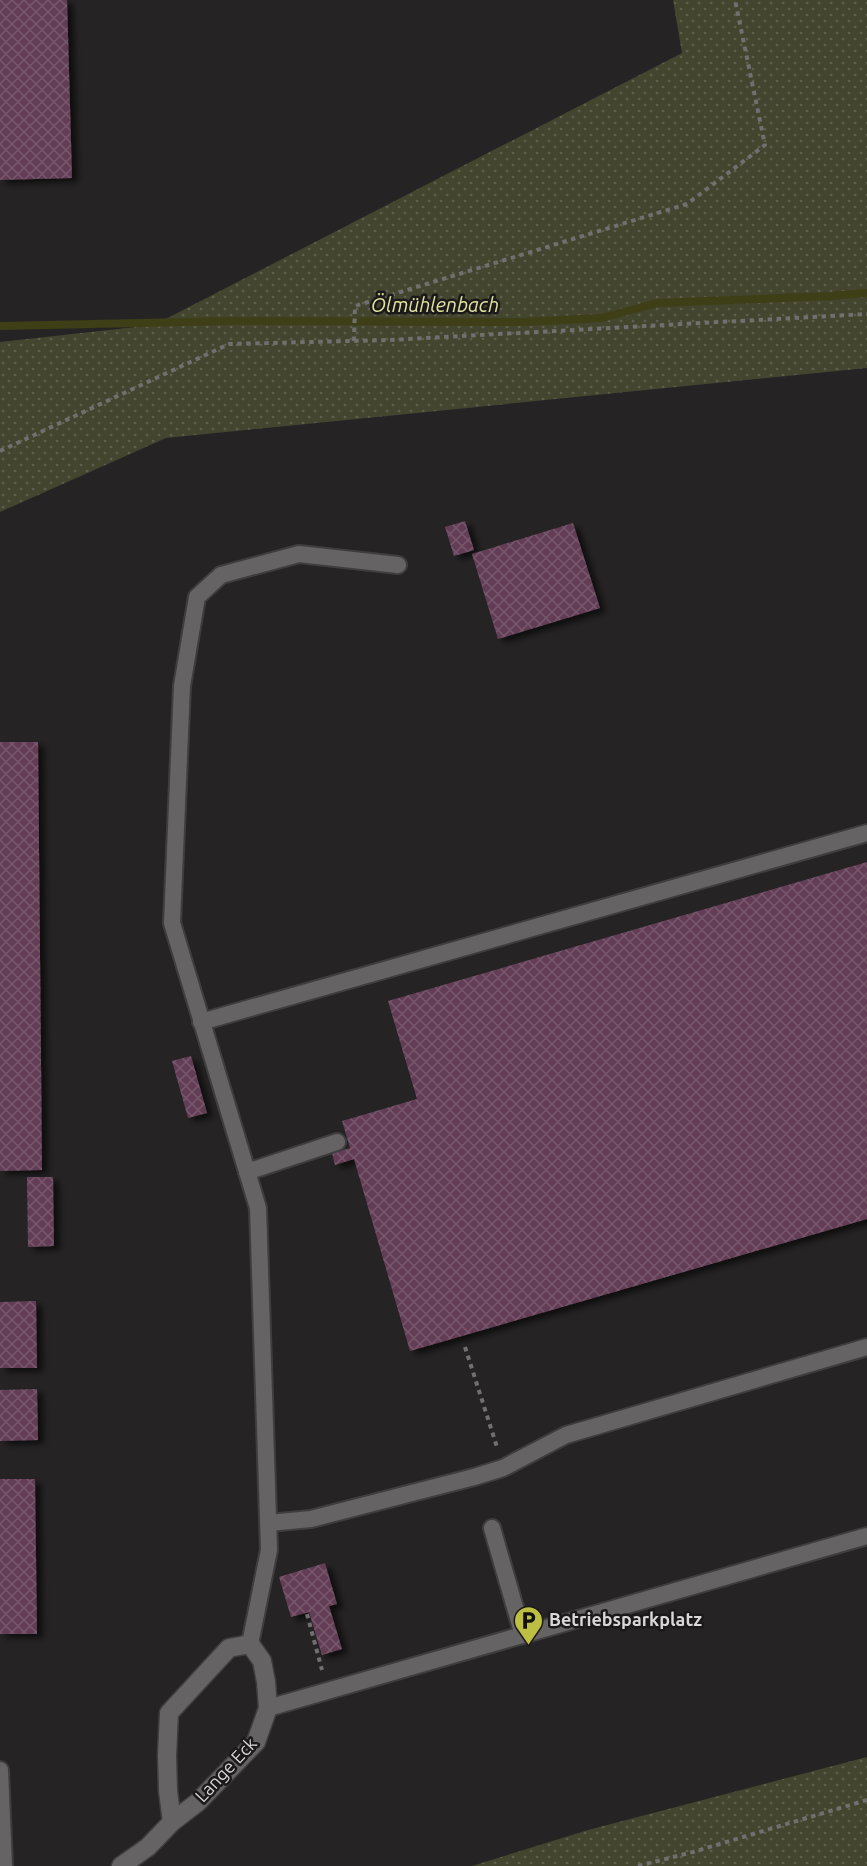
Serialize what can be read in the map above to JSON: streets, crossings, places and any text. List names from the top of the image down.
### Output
{
  "streets": {
    "street": ["Lange Eck"]
  },
  "water": ["Ölmühlenbach"],
  "places": {
    "parking": ["Betriebsparkplatz"]
  }
}
